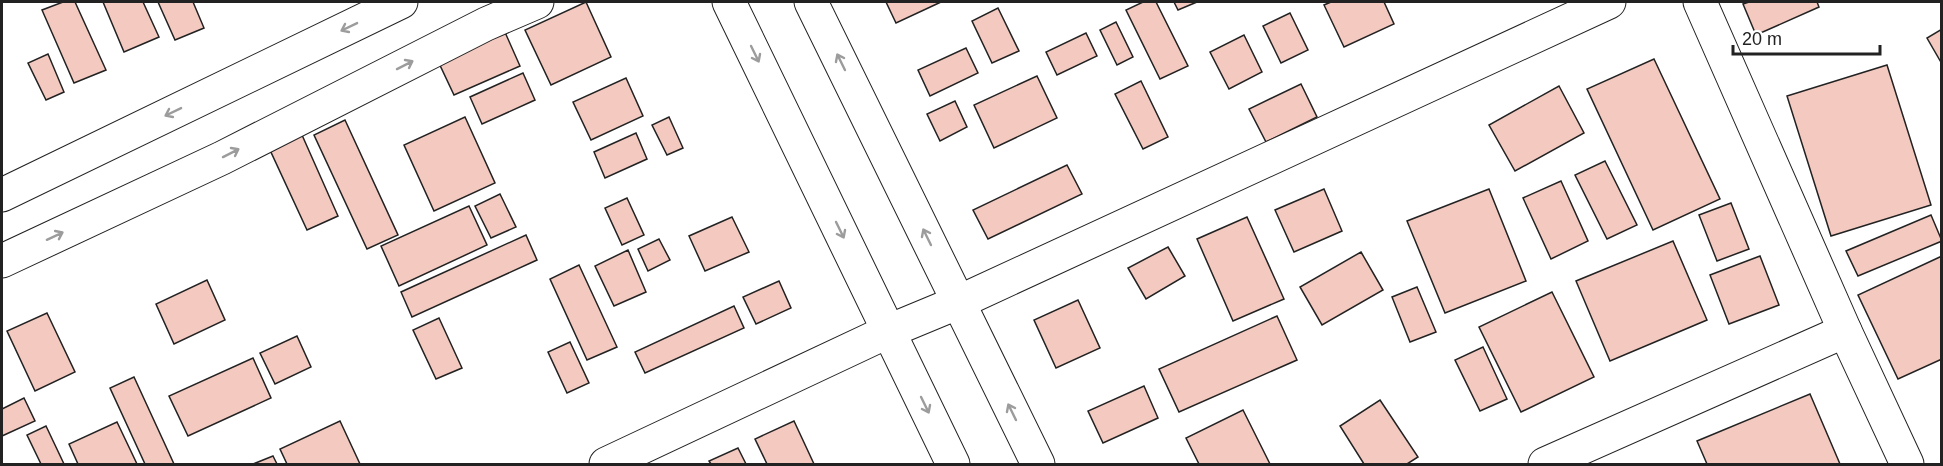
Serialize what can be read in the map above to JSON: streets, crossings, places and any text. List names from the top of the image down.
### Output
{
  "scale_bar": "20 m"
}
